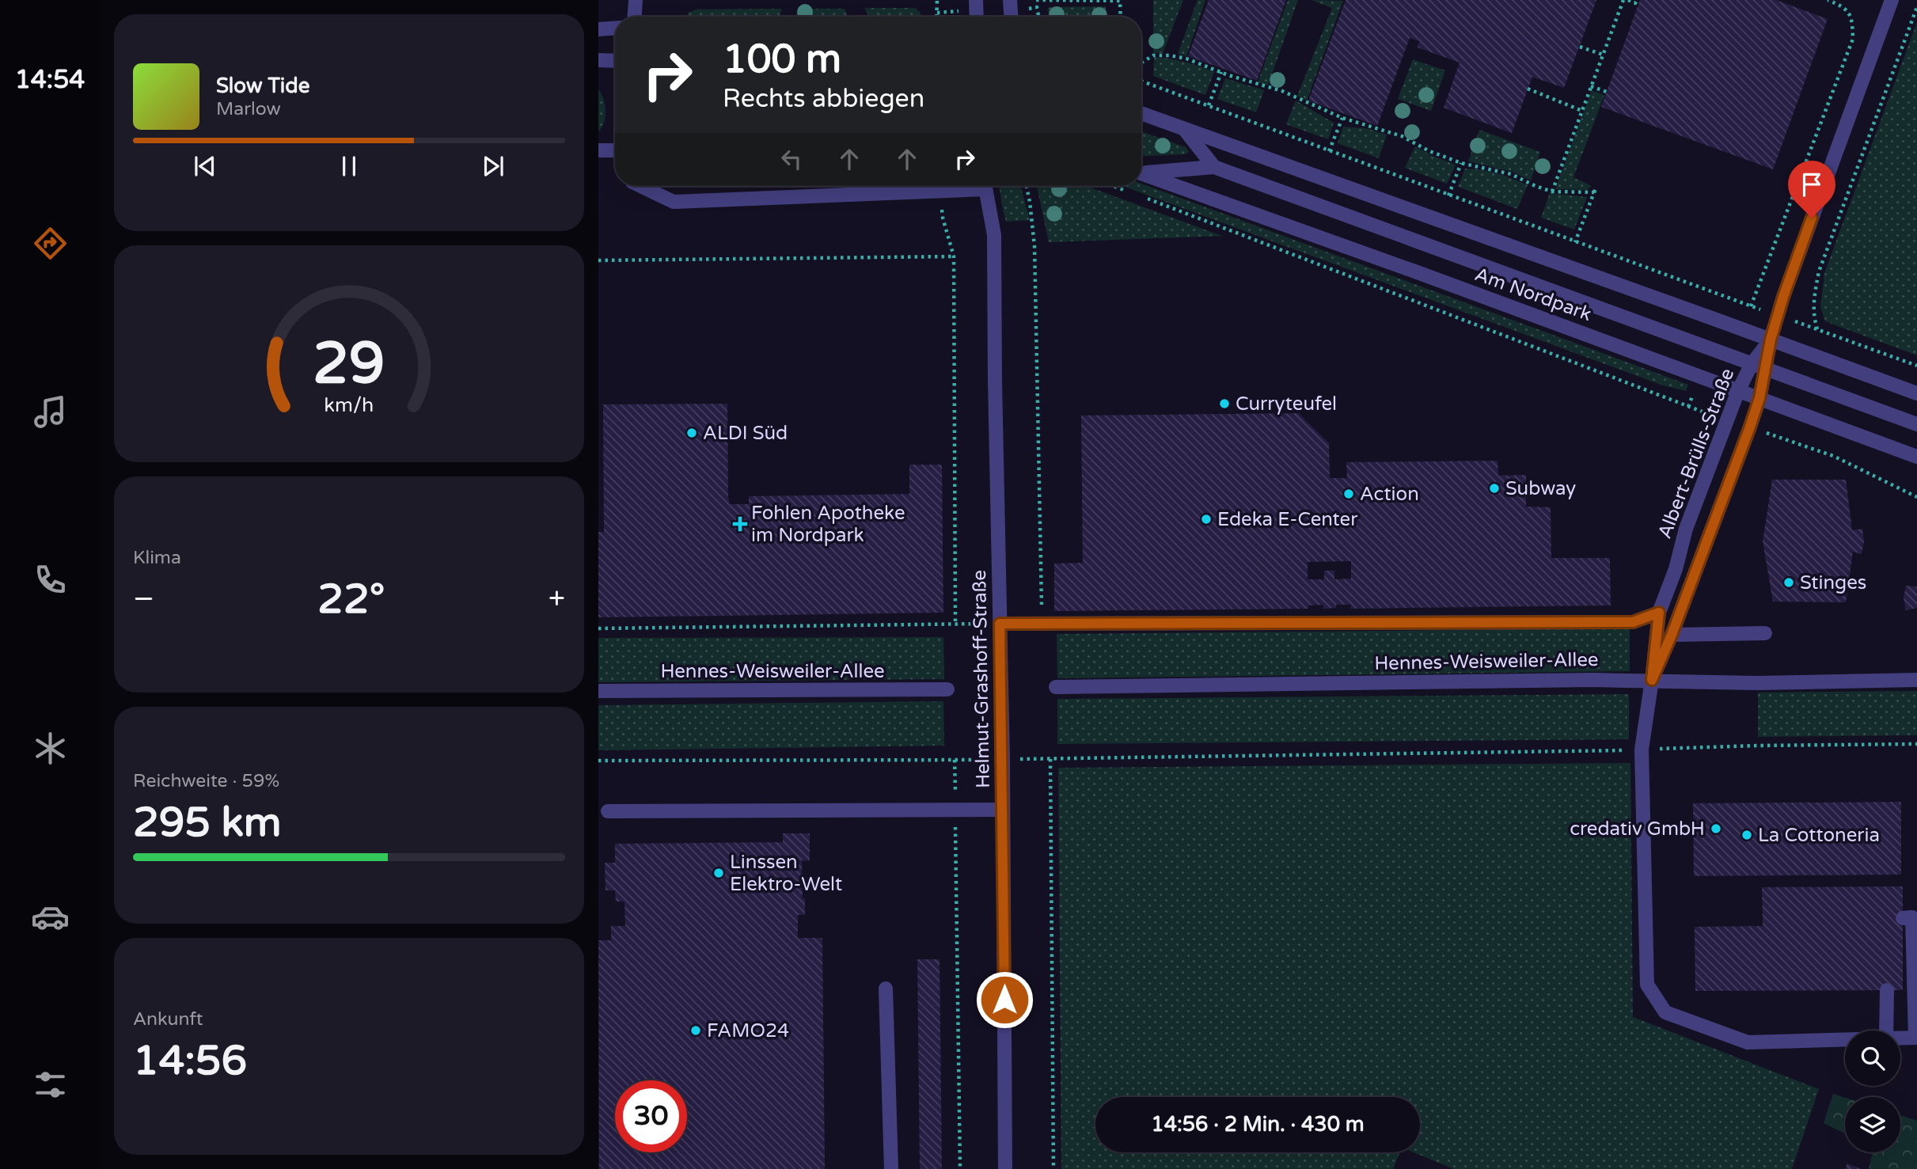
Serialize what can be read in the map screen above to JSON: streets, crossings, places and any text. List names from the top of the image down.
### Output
{
  "streets": {
    "street": [
      "Am Nordpark",
      "Albert-Brülls-Straße",
      "Hennes-Weisweiler-Allee",
      "Helmut-Grashoff-Straße"
    ]
  },
  "crossings": [
    ["Am Nordpark", "Albert-Brülls-Straße"],
    ["Albert-Brülls-Straße", "Hennes-Weisweiler-Allee"]
  ],
  "places": {
    "other": [
      "Curryteufel",
      "ALDI Süd",
      "Subway",
      "Action",
      "Edeka E-Center",
      "Stinges",
      "credativ GmbH",
      "La Cottoneria",
      "Linssen Elektro-Welt",
      "FAMO24"
    ],
    "health": ["Fohlen Apotheke im Nordpark"]
  },
  "page": {
    "tabs": "14:54",
    "turn": ["100 m", "Rechts abbiegen"],
    "song": ["Slow Tide", "Marlow"],
    "tile": [
      "Klima",
      ["Reichweite · 59%", "295 km"],
      ["Ankunft", "14:56"]
    ],
    "heat": ["−", "22°", "+"],
    "limit": "30",
    "trip": "14:56 · 2 Min. · 430 m",
    "gauge": ["29", "km/h"]
  }
}
